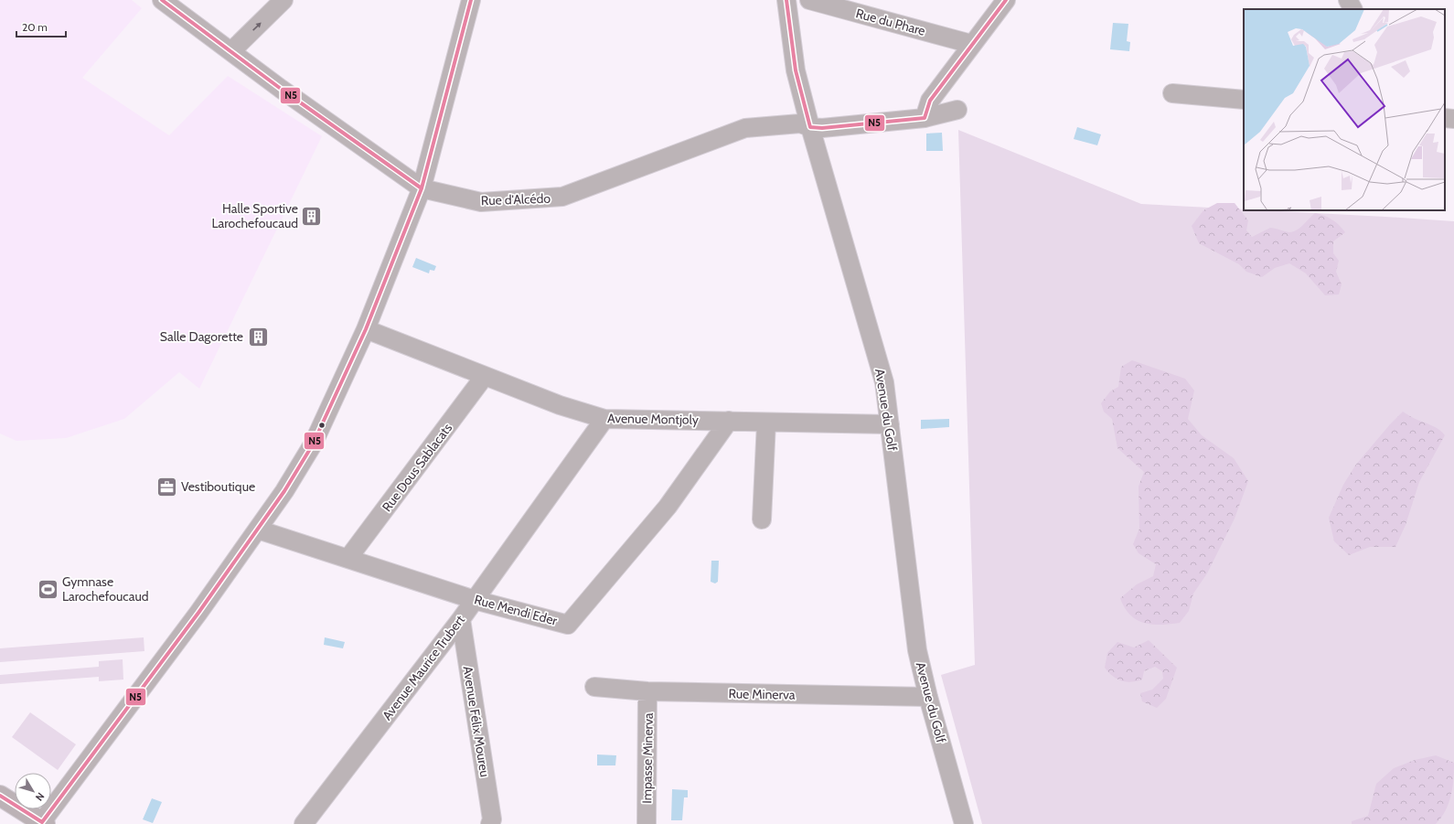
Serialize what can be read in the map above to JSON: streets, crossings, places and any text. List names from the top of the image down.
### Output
{
  "streets": {
    "street": [
      "Rue du Phare",
      "Rue d'Alcédo",
      "Avenue du Golf",
      "Avenue Montjoly",
      "Rue Dous Sablacats",
      "Rue Mendi Eder",
      "Avenue Maurice Trubert",
      "Rue Minerva",
      "Avenue Félix Moureu",
      "Impasse Minerva"
    ]
  },
  "crossings": [
    ["Rue d'Alcédo", "Avenue du Golf"],
    ["Avenue du Golf", "Avenue Montjoly"],
    ["Avenue du Golf", "Rue Minerva"],
    ["Avenue Montjoly", "Rue Dous Sablacats"],
    ["Avenue Montjoly", "Rue Mendi Eder"],
    ["Avenue Montjoly", "Avenue Maurice Trubert"],
    ["Rue Dous Sablacats", "Rue Mendi Eder"],
    ["Rue Mendi Eder", "Avenue Maurice Trubert"],
    ["Avenue Maurice Trubert", "Avenue Félix Moureu"],
    ["Rue Minerva", "Impasse Minerva"]
  ],
  "places": {
    "building": ["Halle Sportive Larochefoucaud", "Salle Dagorette"],
    "office": ["Vestiboutique"],
    "sports": ["Gymnase Larochefoucaud"]
  },
  "lines": ["transit line N5"],
  "scale_bar": "20 m",
  "north": "bottom right"
}
